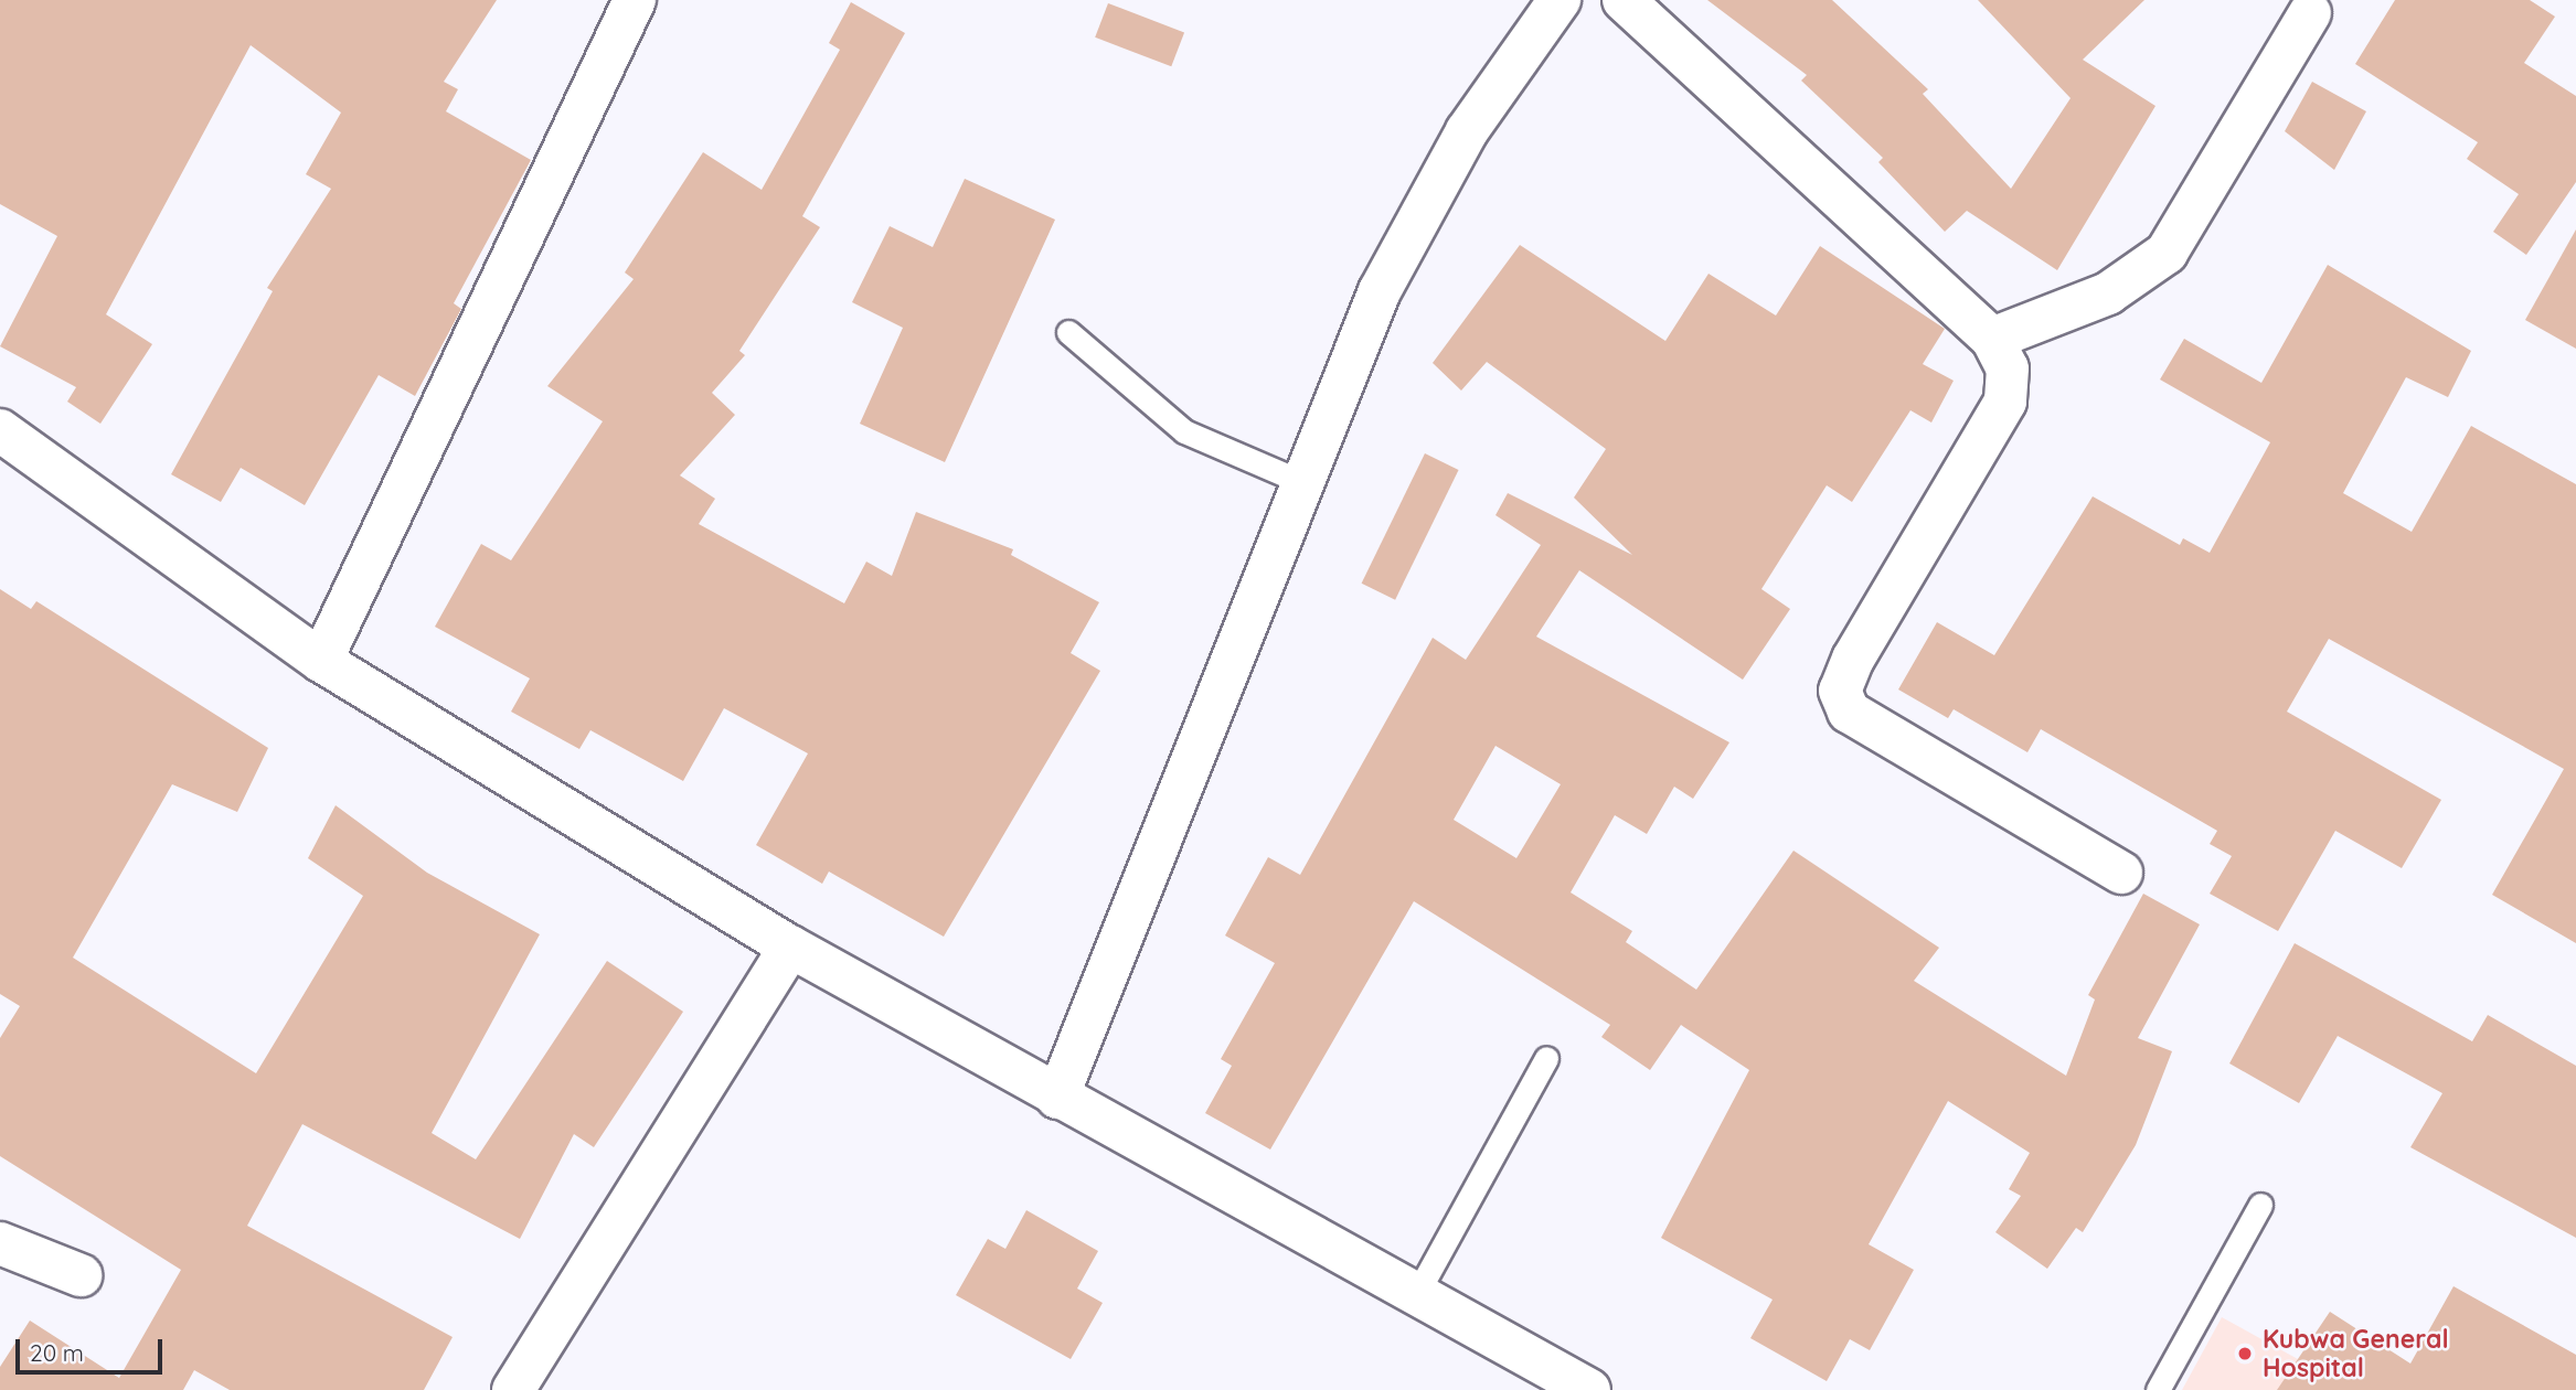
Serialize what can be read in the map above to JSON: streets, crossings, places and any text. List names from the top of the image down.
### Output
{
  "places": ["Kubwa General Hospital"],
  "scale_bar": "20 m"
}
